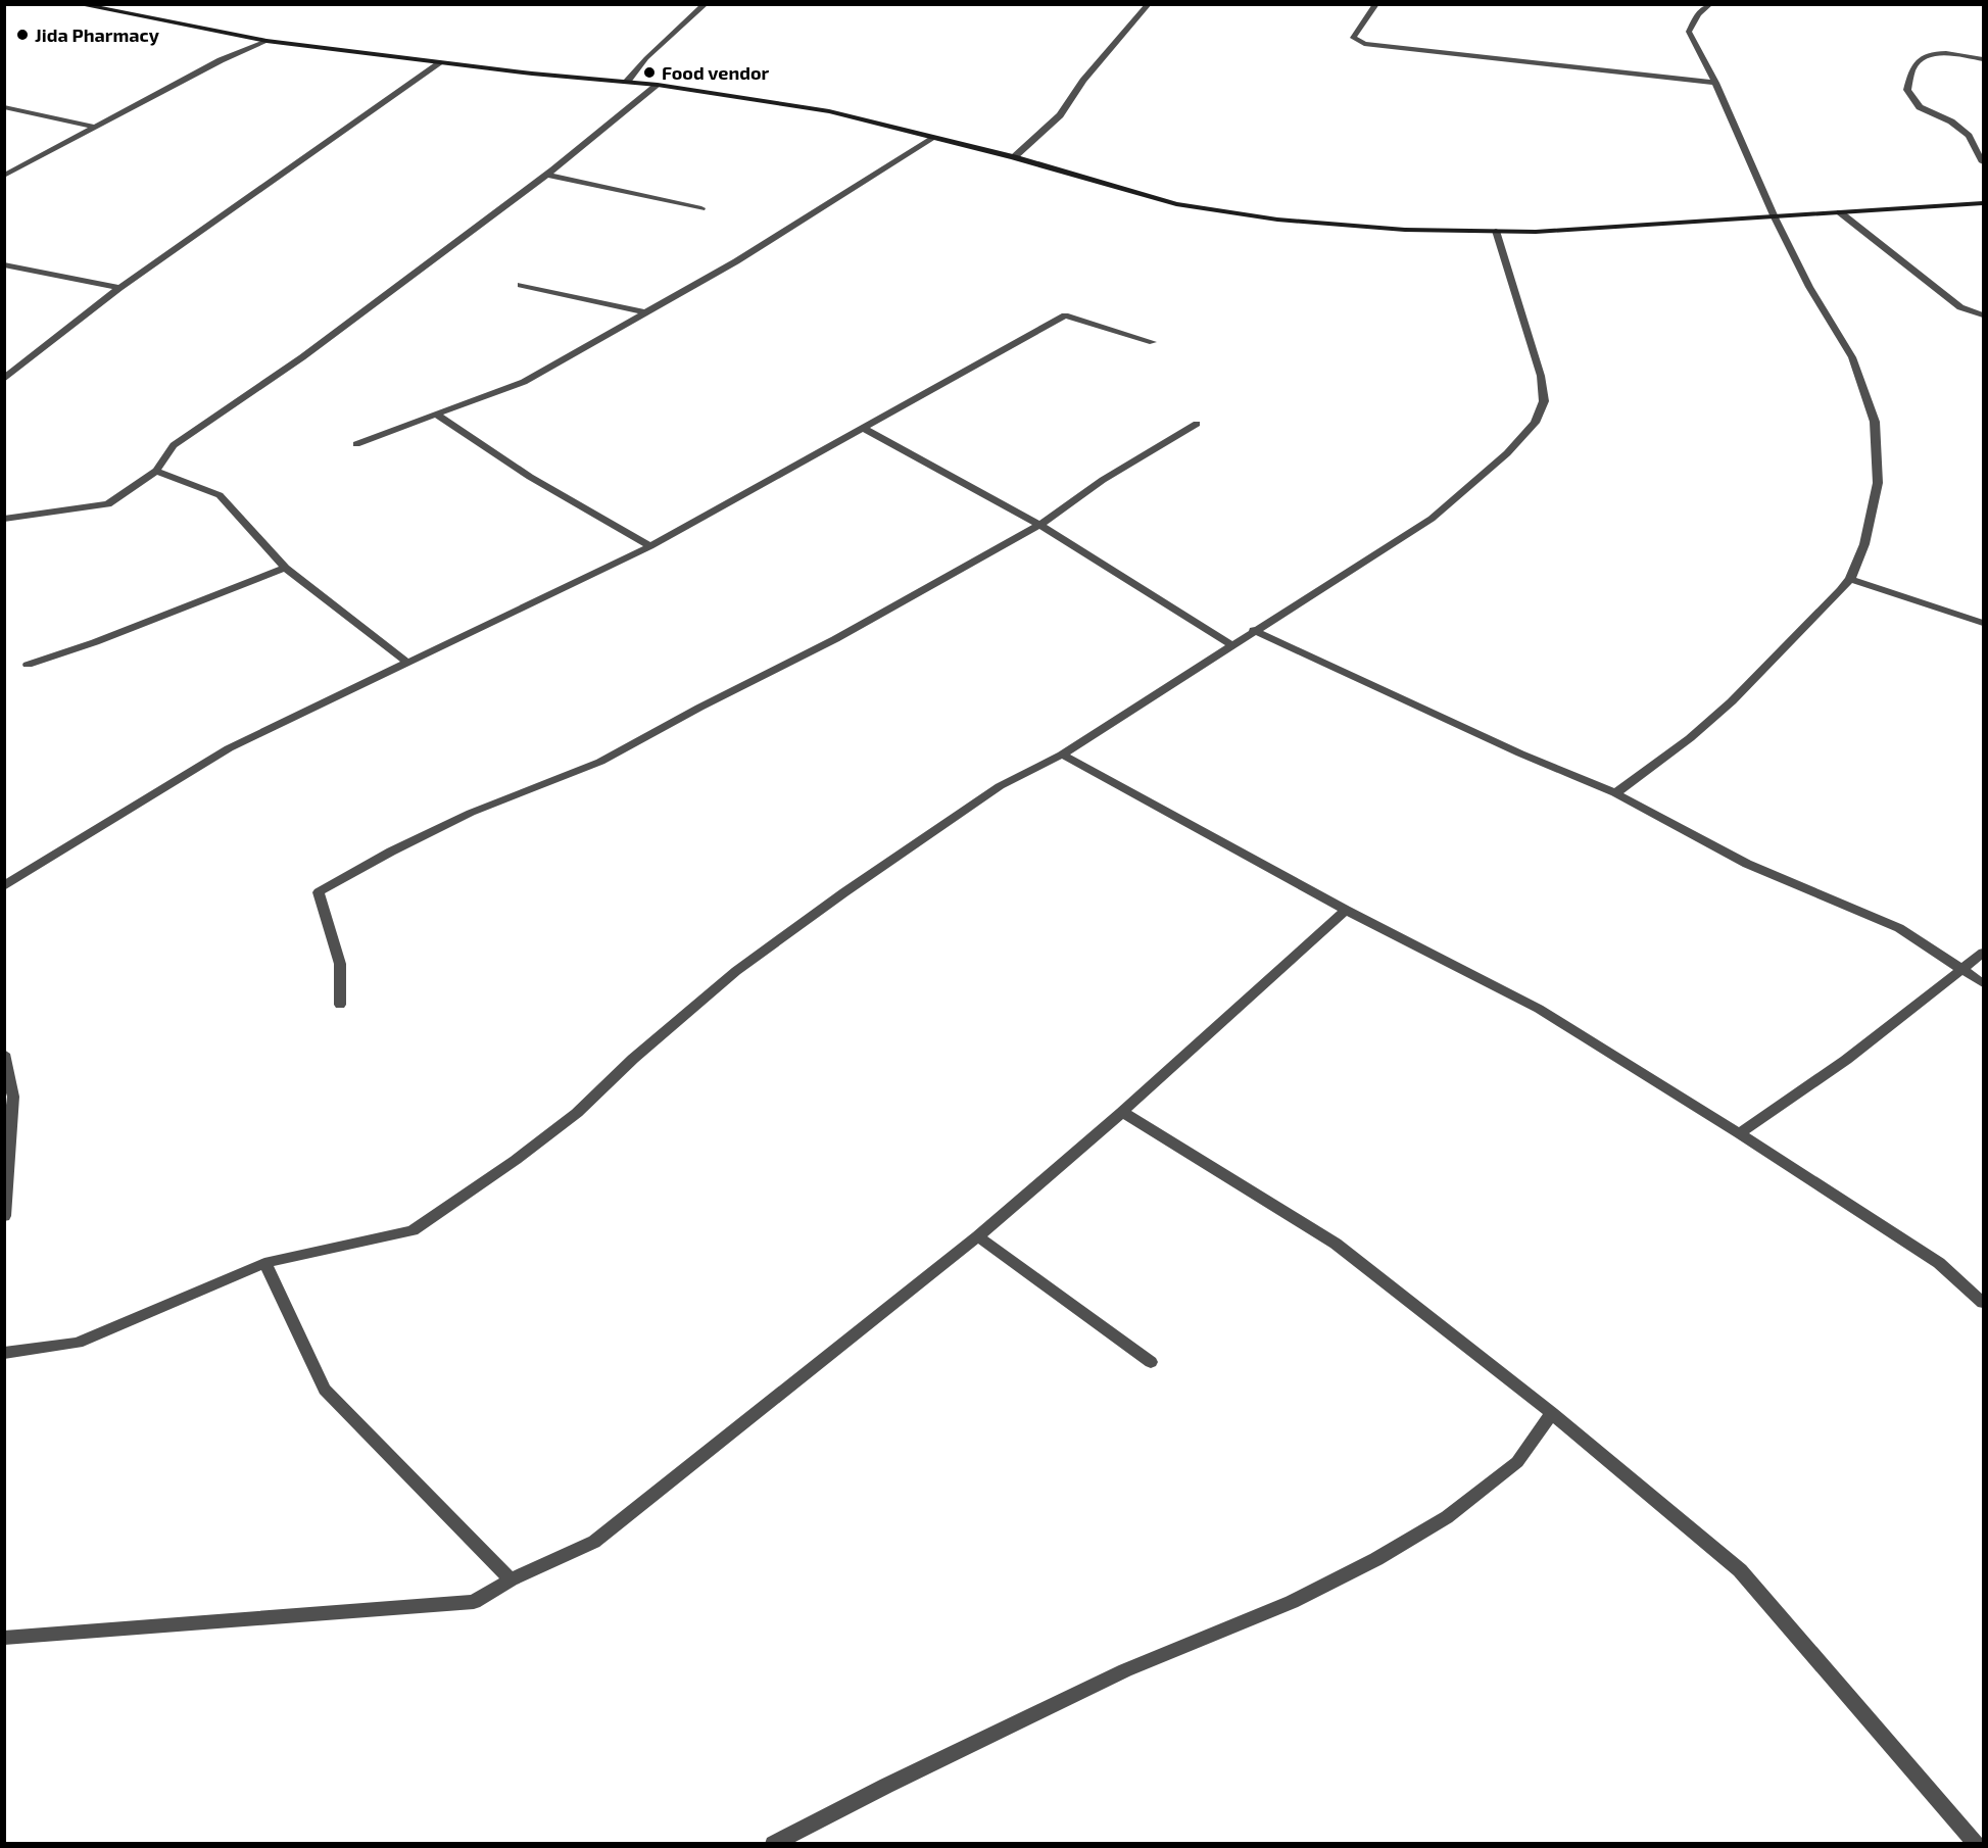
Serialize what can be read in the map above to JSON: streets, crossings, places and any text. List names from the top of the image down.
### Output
{
  "places": ["Jida Pharmacy", "Food vendor"]
}
